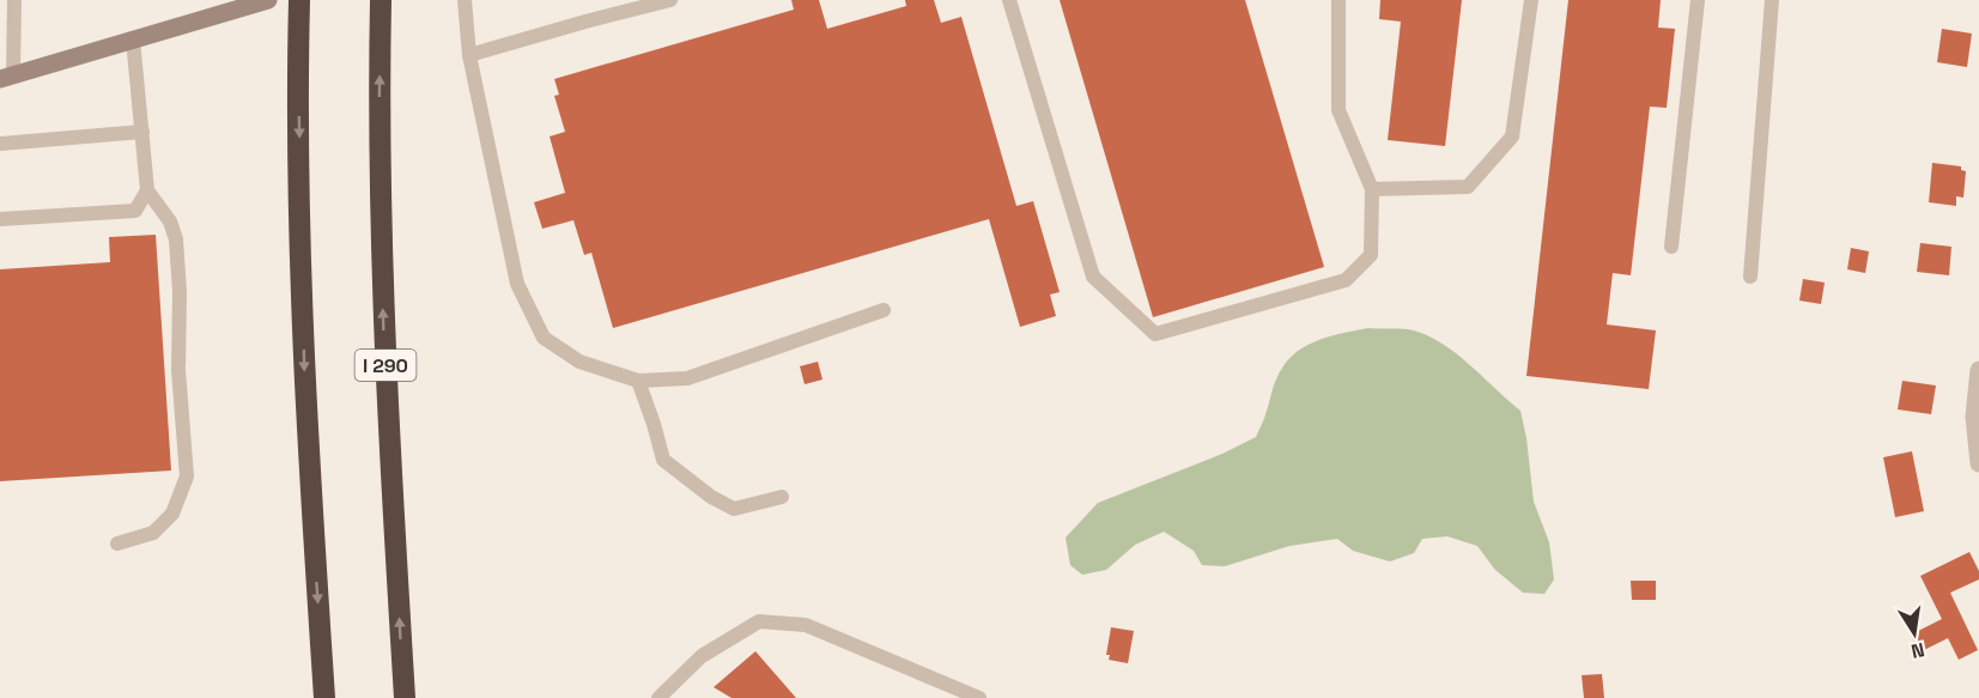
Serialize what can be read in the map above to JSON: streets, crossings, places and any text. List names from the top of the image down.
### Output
{
  "streets": {
    "highway": ["I 290"]
  },
  "north": "bottom"
}
